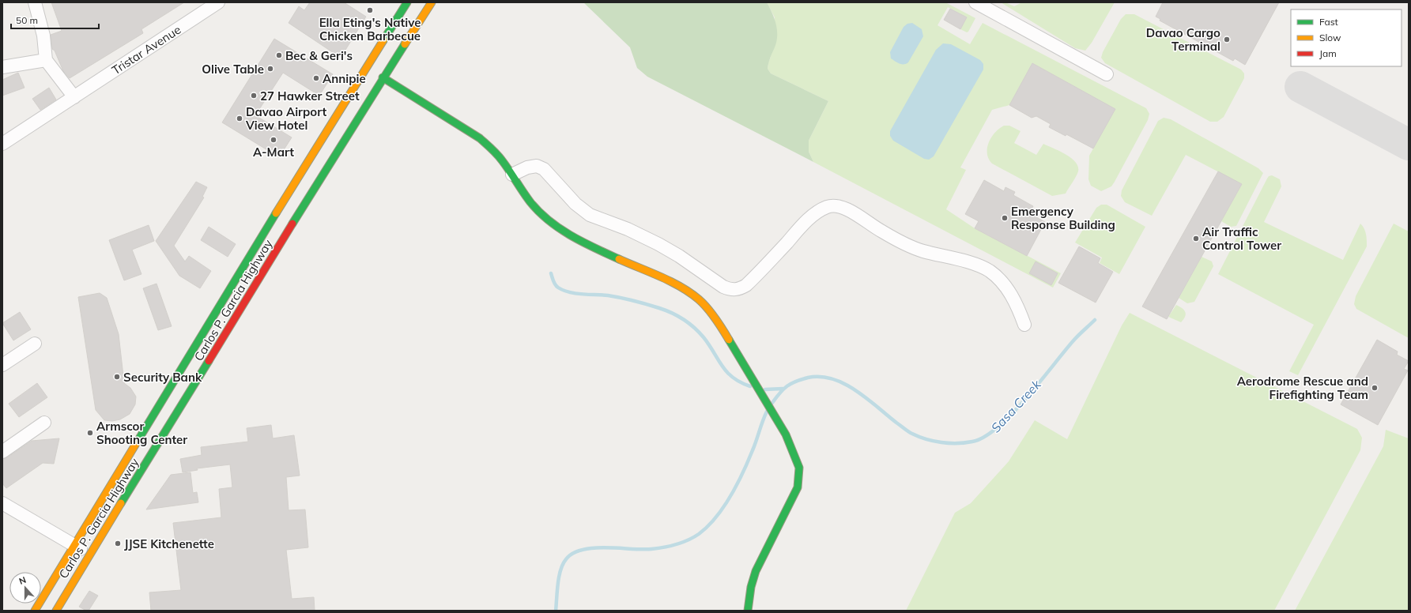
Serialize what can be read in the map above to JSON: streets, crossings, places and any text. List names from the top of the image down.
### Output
{
  "streets": {
    "main road": ["Carlos P. Garcia Highway"],
    "street": ["Tristar Avenue"]
  },
  "water": ["Sasa Creek"],
  "places": [
    "Ella Eting's Native Chicken Barbecue",
    "Davao Cargo Terminal",
    "Bec & Geri's",
    "Olive Table",
    "Annipie",
    "27 Hawker Street",
    "Davao Airport View Hotel",
    "A-Mart",
    "Emergency Response Building",
    "Air Traffic Control Tower",
    "Security Bank",
    "Aerodrome Rescue and Firefighting Team",
    "Armscor Shooting Center",
    "JJSE Kitchenette"
  ],
  "legend": ["Fast", "Slow", "Jam"],
  "scale_bar": "50 m",
  "north": "top"
}
